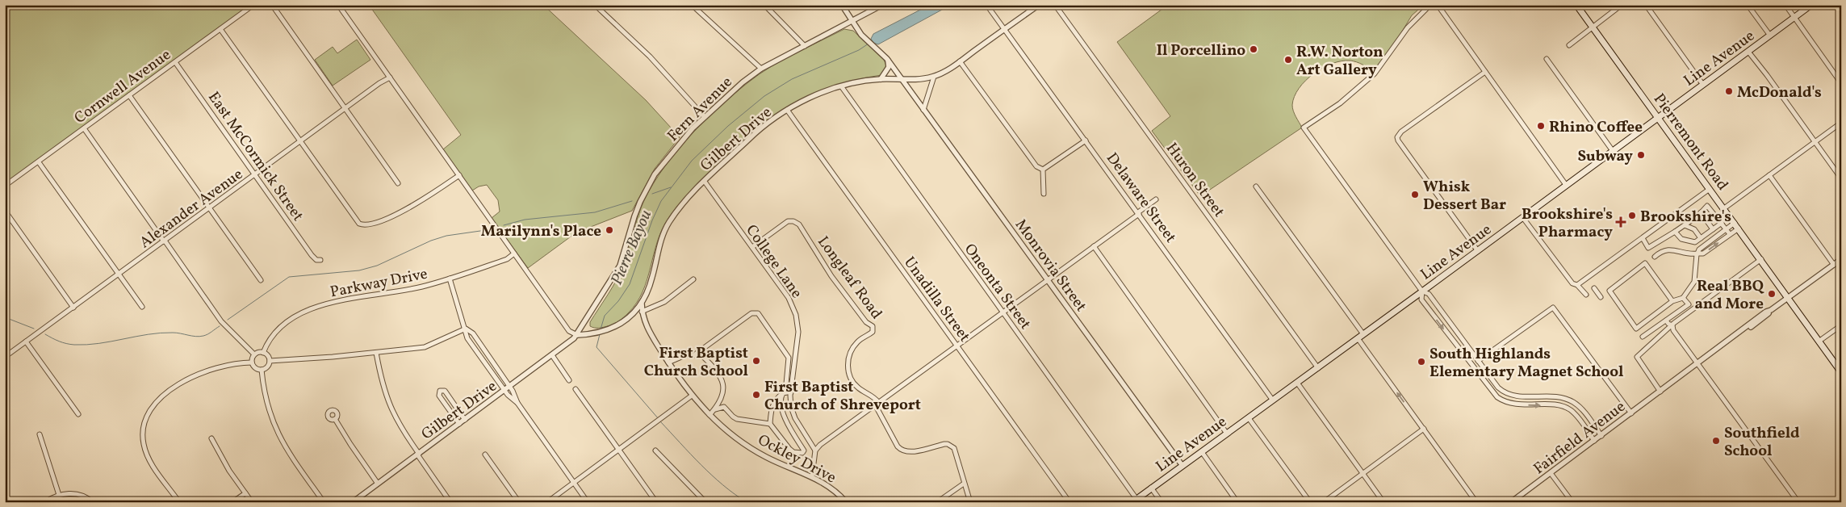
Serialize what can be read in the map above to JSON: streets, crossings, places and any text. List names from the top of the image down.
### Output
{
  "streets": {
    "main road": ["Line Avenue", "Pierremont Road"],
    "street": [
      "Cornwell Avenue",
      "Fern Avenue",
      "Gilbert Drive",
      "East McCormick Street",
      "Huron Street",
      "Delaware Street",
      "Alexander Avenue",
      "College Lane",
      "Monrovia Street",
      "Longleaf Road",
      "Parkway Drive",
      "Oneonta Street",
      "Unadilla Street",
      "Fairfield Avenue",
      "Ockley Drive"
    ]
  },
  "crossings": [
    ["Line Avenue", "Pierremont Road"],
    ["Line Avenue", "Huron Street"],
    ["Line Avenue", "Delaware Street"],
    ["Line Avenue", "Monrovia Street"],
    ["Line Avenue", "Oneonta Street"],
    ["Cornwell Avenue", "East McCormick Street"],
    ["Fern Avenue", "Gilbert Drive"],
    ["Gilbert Drive", "Delaware Street"],
    ["Gilbert Drive", "College Lane"],
    ["Gilbert Drive", "Monrovia Street"],
    ["Gilbert Drive", "Oneonta Street"],
    ["Gilbert Drive", "Unadilla Street"],
    ["Gilbert Drive", "Ockley Drive"],
    ["Pierremont Road", "Fairfield Avenue"],
    ["East McCormick Street", "Alexander Avenue"],
    ["College Lane", "Longleaf Road"]
  ],
  "water": ["Pierre Bayou"],
  "places": {
    "other": [
      "Il Porcellino",
      "R.W. Norton Art Gallery",
      "McDonald's",
      "Rhino Coffee",
      "Subway",
      "Whisk Dessert Bar",
      "Brookshire's",
      "Marilynn's Place",
      "Real BBQ and More",
      "First Baptist Church School",
      "South Highlands Elementary Magnet School",
      "First Baptist Church of Shreveport",
      "Southfield School"
    ],
    "health": ["Brookshire's Pharmacy"]
  }
}
